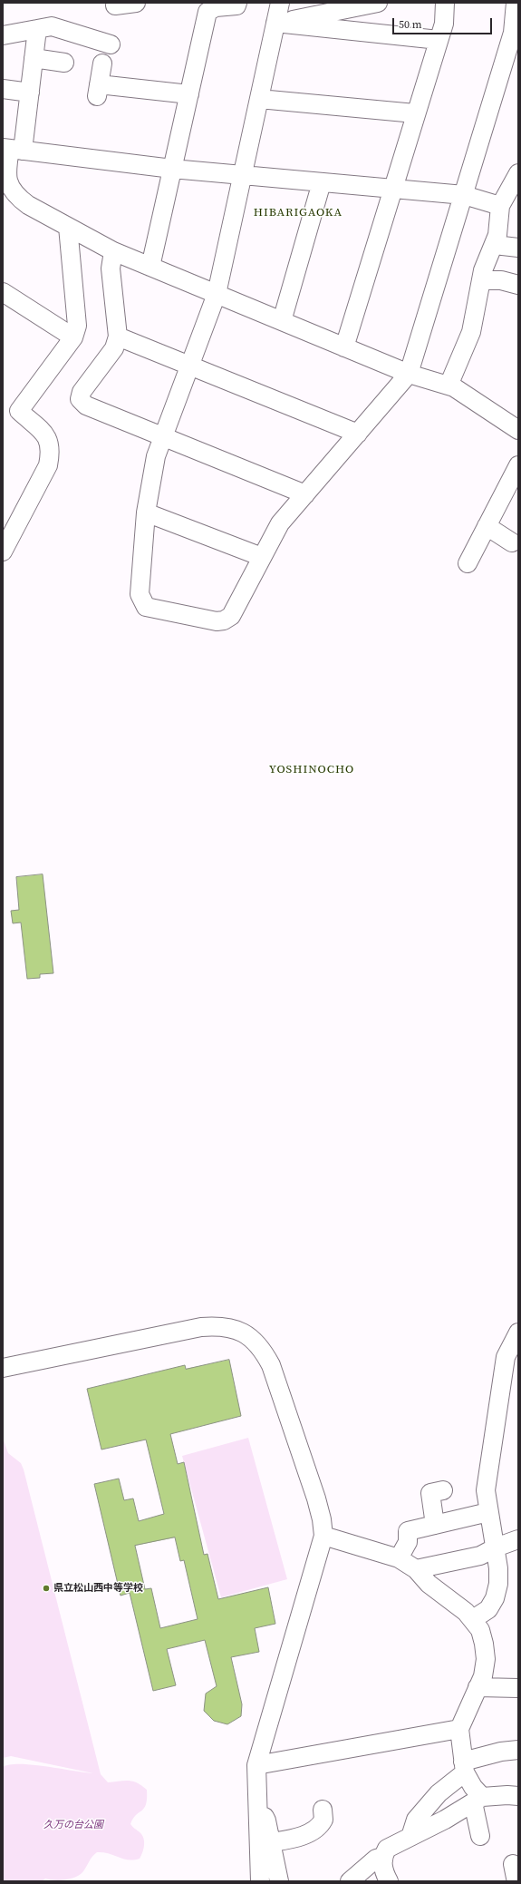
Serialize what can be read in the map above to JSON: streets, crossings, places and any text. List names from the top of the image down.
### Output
{
  "districts": ["HIBARIGAOKA", "YOSHINOCHO"],
  "parks": ["久万の台公園"],
  "places": ["県立松山西中等学校"],
  "scale_bar": "50 m"
}
